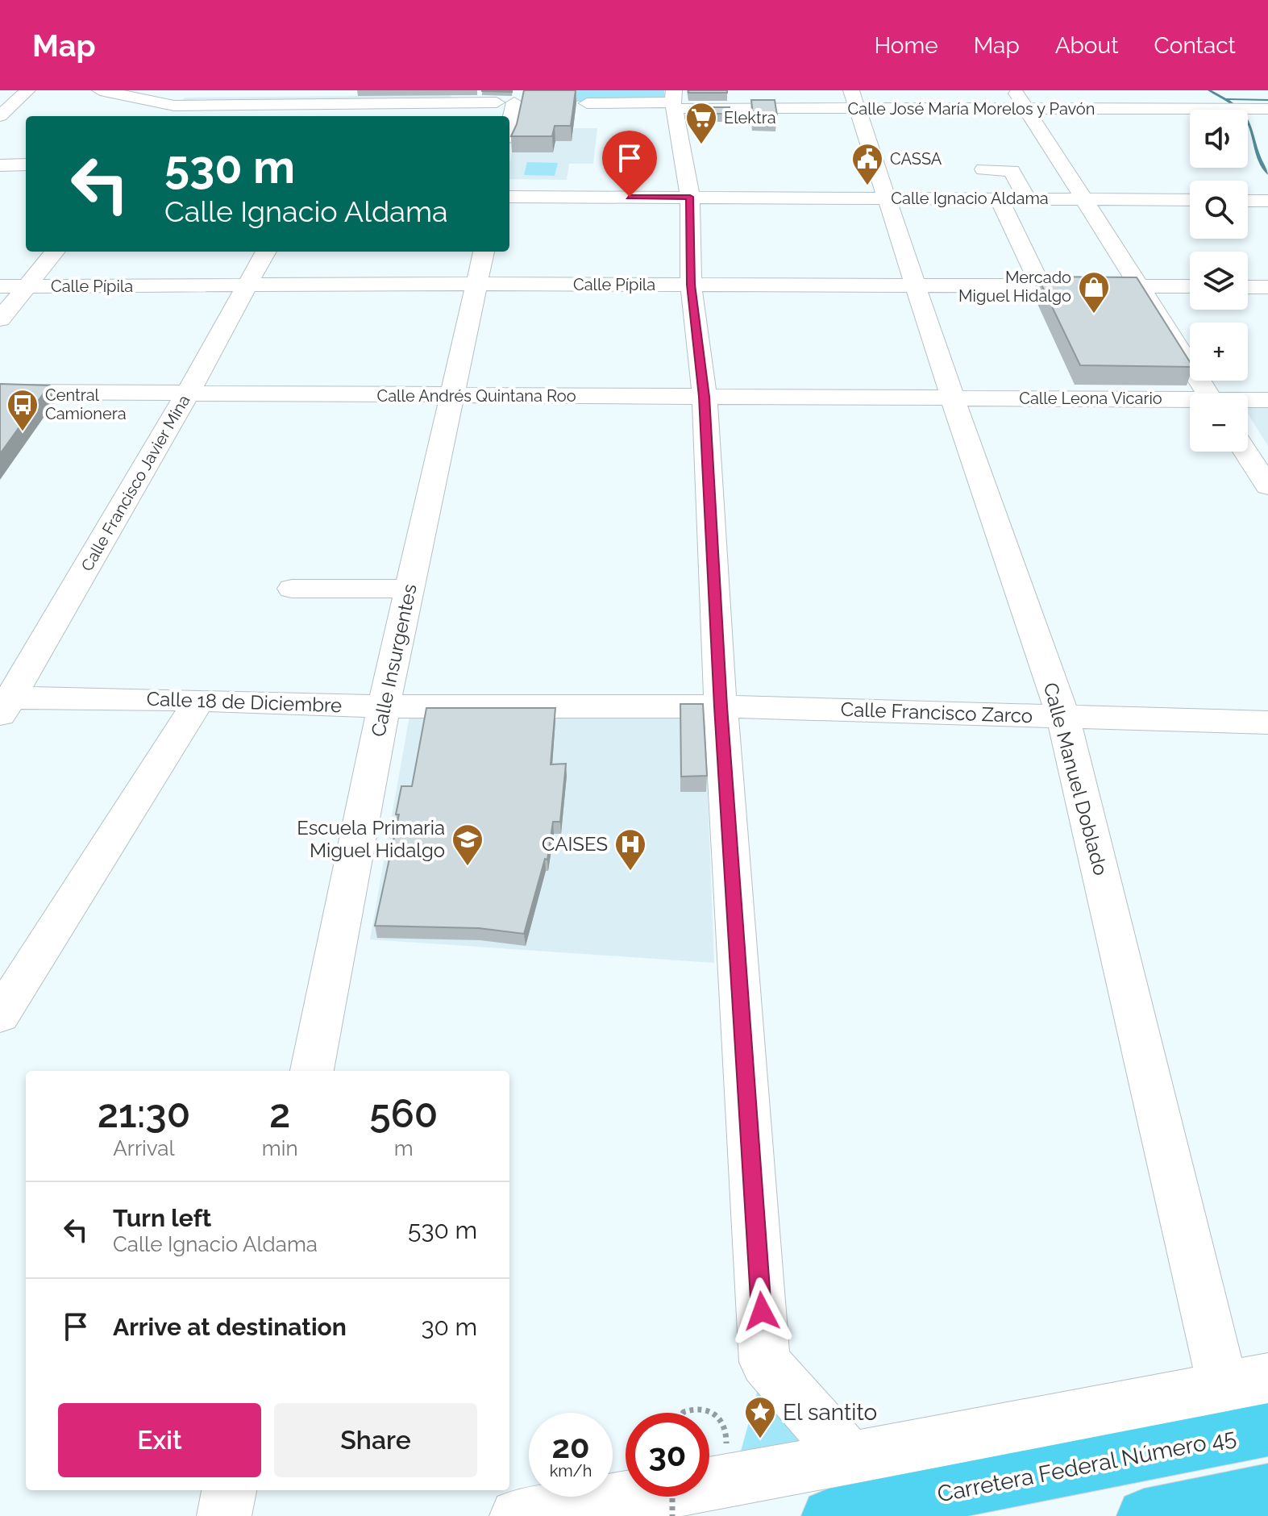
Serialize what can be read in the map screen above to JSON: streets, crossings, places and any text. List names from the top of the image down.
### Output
{
  "streets": {
    "highway": ["Carretera Federal Número 45"],
    "street": [
      "Calle José María Morelos y Pavón",
      "Calle Ignacio Aldama",
      "Calle Pípila",
      "Calle Andrés Quintana Roo",
      "Calle Leona Vicario",
      "Calle Francisco Javier Mina",
      "Calle Insurgentes",
      "Calle 18 de Diciembre",
      "Calle Francisco Zarco",
      "Calle Manuel Doblado"
    ]
  },
  "crossings": [
    ["Calle José María Morelos y Pavón", "Calle Manuel Doblado"],
    ["Calle Ignacio Aldama", "Calle Manuel Doblado"],
    ["Calle Pípila", "Calle Francisco Javier Mina"],
    ["Calle Pípila", "Calle Insurgentes"],
    ["Calle Pípila", "Calle Manuel Doblado"],
    ["Calle Andrés Quintana Roo", "Calle Leona Vicario"],
    ["Calle Andrés Quintana Roo", "Calle Francisco Javier Mina"],
    ["Calle Andrés Quintana Roo", "Calle Insurgentes"],
    ["Calle Andrés Quintana Roo", "Calle Manuel Doblado"],
    ["Calle Leona Vicario", "Calle Manuel Doblado"],
    ["Calle Francisco Javier Mina", "Calle 18 de Diciembre"],
    ["Calle Insurgentes", "Calle 18 de Diciembre"],
    ["Calle 18 de Diciembre", "Calle Francisco Zarco"],
    ["Calle Francisco Zarco", "Calle Manuel Doblado"]
  ],
  "places": {
    "supermarket": ["Elektra"],
    "public building": ["CASSA"],
    "shop": ["Mercado Miguel Hidalgo"],
    "bus stop": ["Central Camionera"],
    "school or university": ["Escuela Primaria Miguel Hidalgo"],
    "hospital": ["CAISES"],
    "place": ["El santito"]
  },
  "page": {
    "header": "Map",
    "nav": [
      "Home",
      "Map",
      "About",
      "Contact"
    ],
    "map_buttons": ["+", "−"],
    "turn": ["530 m", "Calle Ignacio Aldama"],
    "eta": [
      "21:30",
      "Arrival",
      "2",
      "min",
      "560",
      "m"
    ],
    "list": [
      {
        "name": "Turn left",
        "note": "Calle Ignacio Aldama",
        "value": "530 m"
      },
      {
        "name": "Arrive at destination",
        "value": "30 m"
      }
    ],
    "buttons": ["Exit", "Share"],
    "speed": "20 km/h",
    "limit": "30"
  }
}
